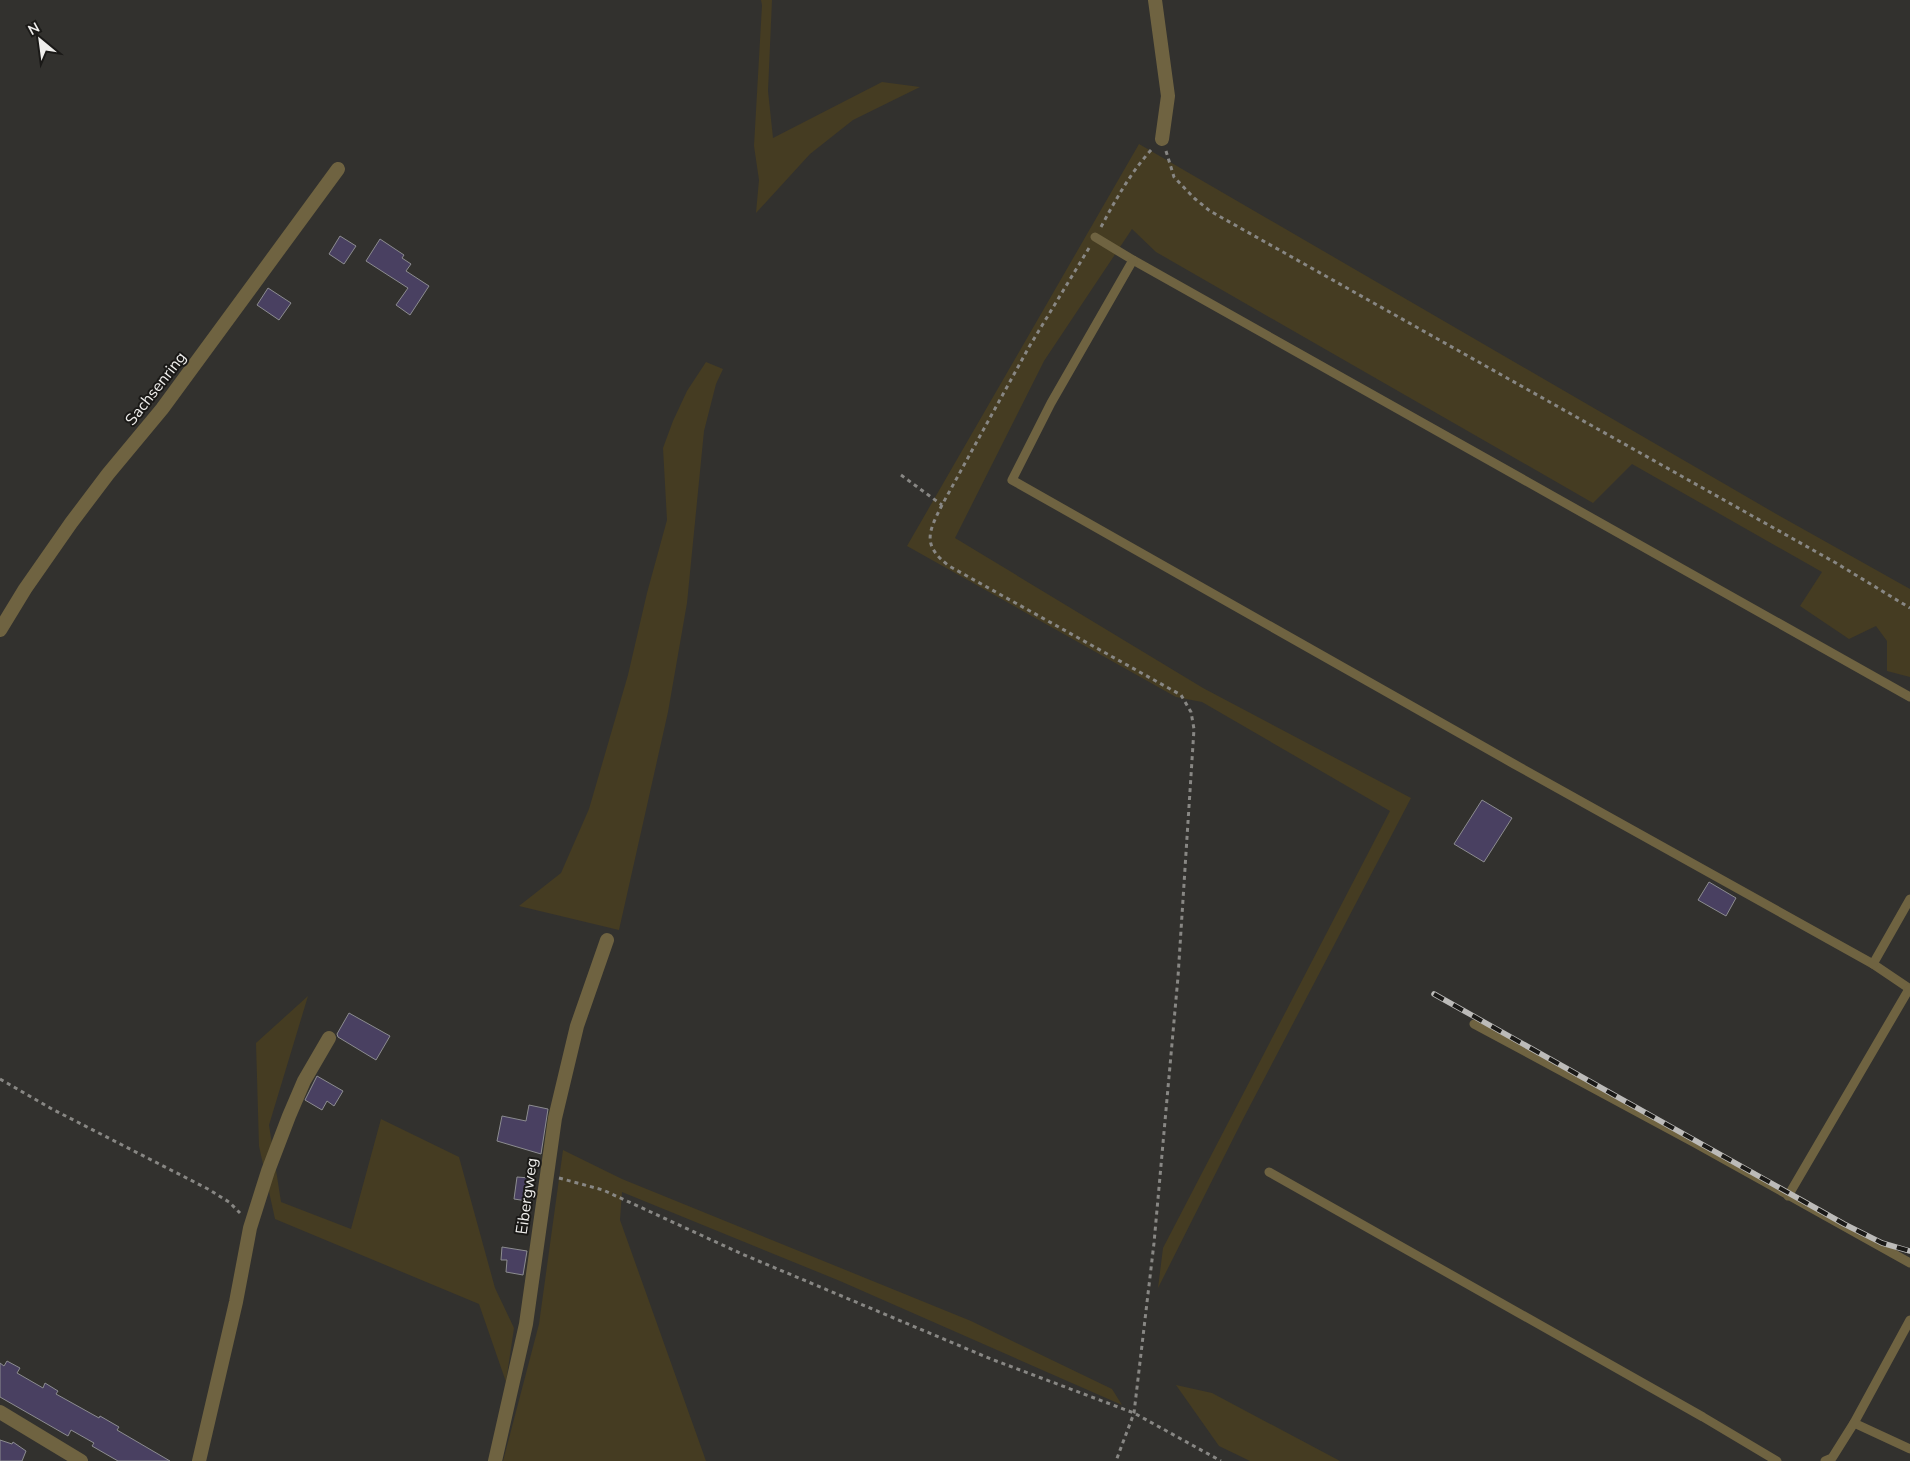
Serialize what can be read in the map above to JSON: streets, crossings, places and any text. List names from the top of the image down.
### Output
{
  "streets": {
    "street": ["Sachsenring", "Eibergweg"]
  },
  "north": "top left"
}
